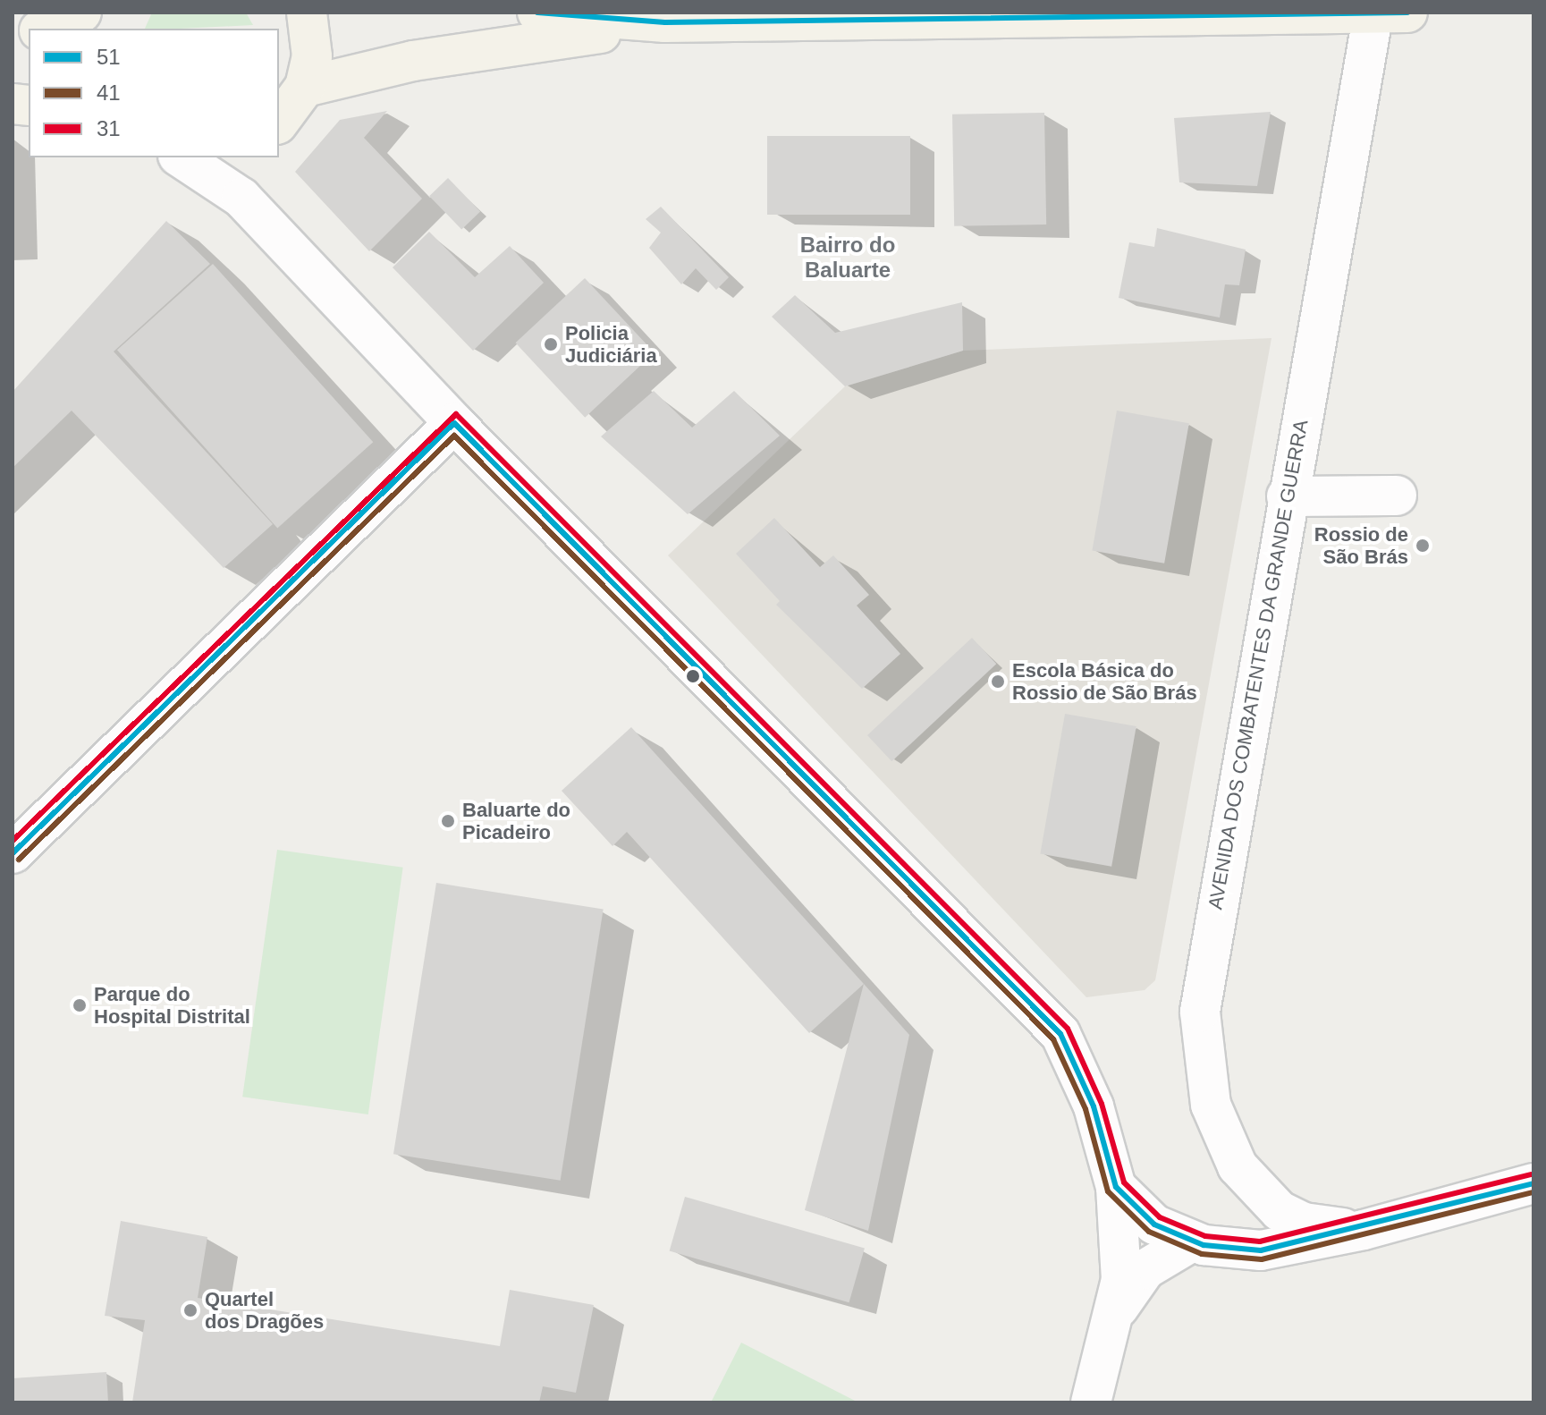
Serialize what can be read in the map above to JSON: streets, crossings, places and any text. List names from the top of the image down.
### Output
{
  "streets": {
    "street": ["AVENIDA DOS COMBATENTES DA GRANDE GUERRA"]
  },
  "districts": ["Bairro do Baluarte"],
  "places": [
    "Policia Judiciária",
    "Rossio de São Brás",
    "Escola Básica do Rossio de São Brás",
    "Baluarte do Picadeiro",
    "Parque do Hospital Distrital",
    "Quartel dos Dragões"
  ],
  "lines": ["transit line 51", "transit line 31", "transit line 41"],
  "legend": ["51", "41", "31"]
}
